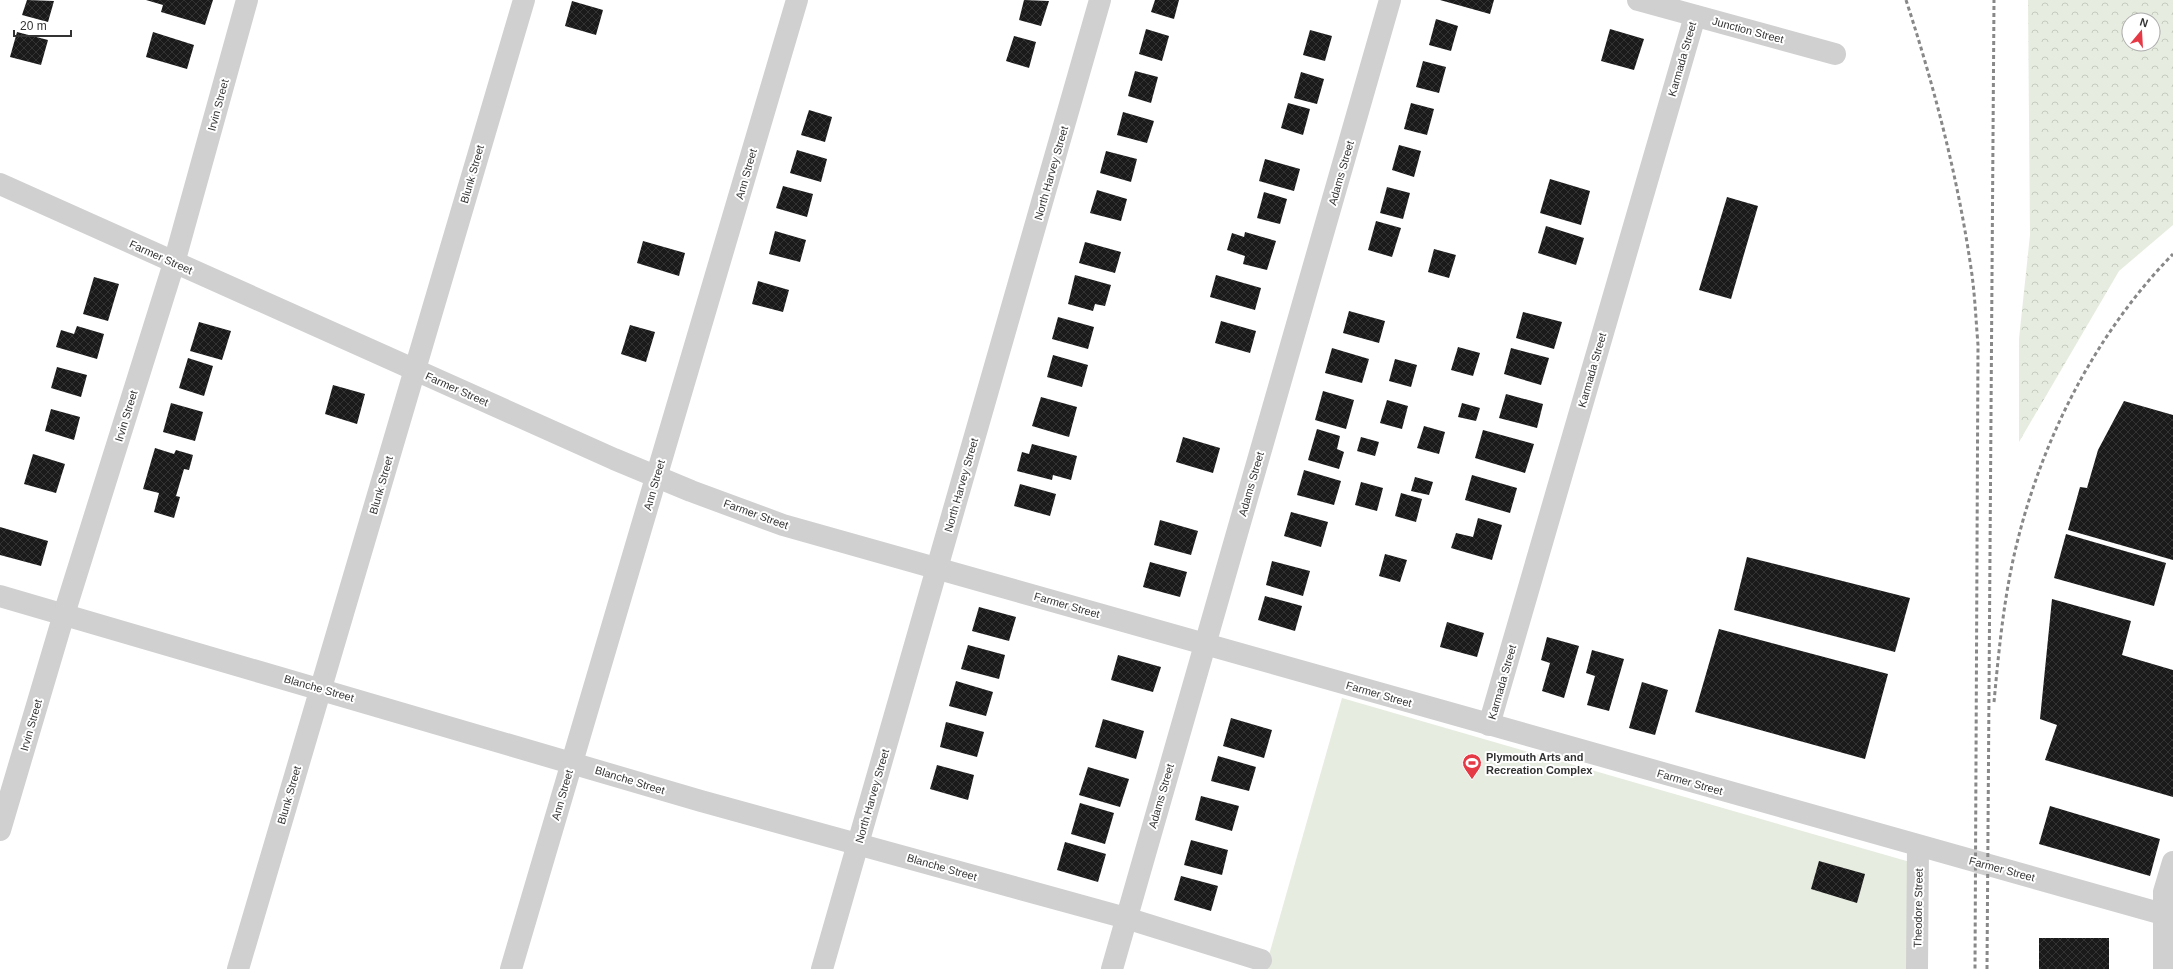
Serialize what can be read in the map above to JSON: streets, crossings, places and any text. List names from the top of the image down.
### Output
{
  "streets": {
    "street": [
      "Junction Street",
      "Karmada Street",
      "Irvin Street",
      "North Harvey Street",
      "Adams Street",
      "Blunk Street",
      "Ann Street",
      "Farmer Street",
      "Blanche Street",
      "Theodore Street"
    ]
  },
  "crossings": [
    ["Junction Street", "Karmada Street"],
    ["Karmada Street", "Farmer Street"],
    ["Irvin Street", "Farmer Street"],
    ["Irvin Street", "Blanche Street"],
    ["North Harvey Street", "Farmer Street"],
    ["North Harvey Street", "Blanche Street"],
    ["Adams Street", "Farmer Street"],
    ["Adams Street", "Blanche Street"],
    ["Blunk Street", "Farmer Street"],
    ["Blunk Street", "Blanche Street"],
    ["Ann Street", "Farmer Street"],
    ["Ann Street", "Blanche Street"],
    ["Farmer Street", "Theodore Street"]
  ],
  "places": {
    "sports": ["Plymouth Arts and Recreation Complex"]
  },
  "scale_bar": "20 m",
  "north": "top"
}
